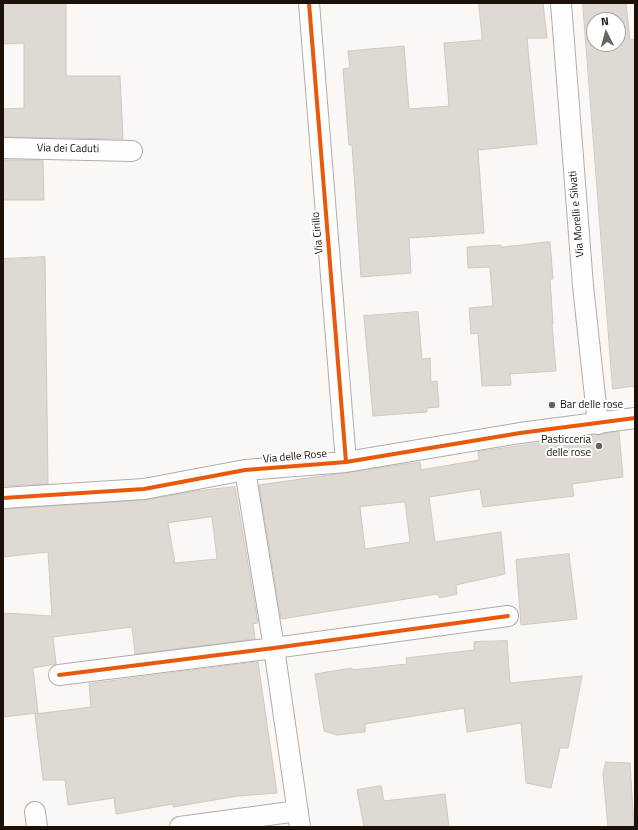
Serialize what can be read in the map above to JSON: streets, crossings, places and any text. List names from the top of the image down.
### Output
{
  "streets": {
    "street": [
      "Via dei Caduti",
      "Via Morelli e Silvati",
      "Via Cirillo",
      "Via delle Rose"
    ]
  },
  "crossings": [
    ["Via Morelli e Silvati", "Via delle Rose"],
    ["Via Cirillo", "Via delle Rose"]
  ],
  "places": ["Bar delle rose", "Pasticceria delle rose"],
  "north": "top"
}
